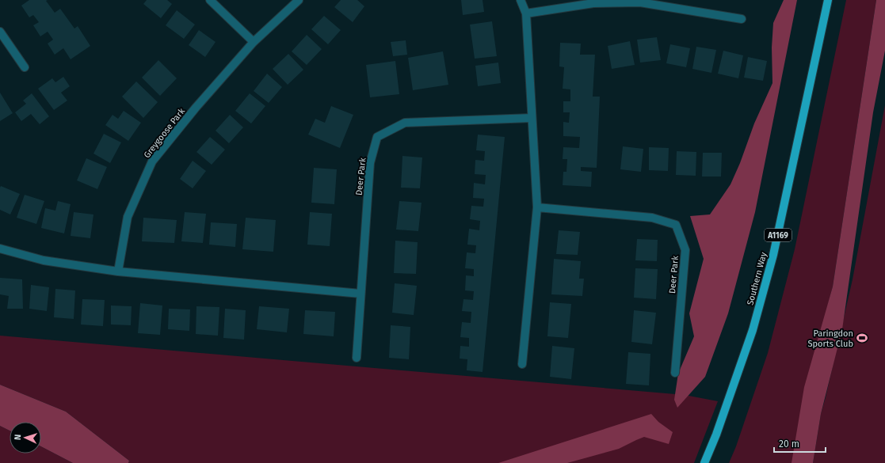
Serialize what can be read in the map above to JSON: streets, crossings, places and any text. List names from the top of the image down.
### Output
{
  "streets": {
    "main road": ["A1169", "Southern Way"],
    "street": ["Greygoose Park", "Deer Park"]
  },
  "places": {
    "sports": ["Paringdon Sports Club"]
  },
  "scale_bar": "20 m",
  "north": "left"
}
